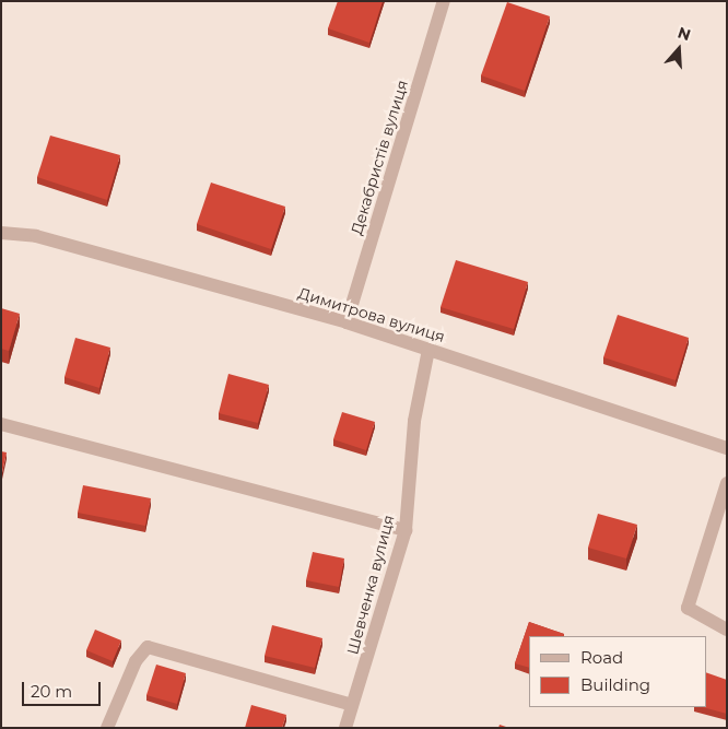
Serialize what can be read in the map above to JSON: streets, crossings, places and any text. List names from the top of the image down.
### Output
{
  "streets": {
    "street": ["Декабристів вулиця", "Димитрова вулиця", "Шевченка вулиця"]
  },
  "crossings": [
    ["Декабристів вулиця", "Димитрова вулиця"],
    ["Димитрова вулиця", "Шевченка вулиця"]
  ],
  "legend": ["Road", "Building"],
  "scale_bar": "20 m",
  "north": "top"
}
